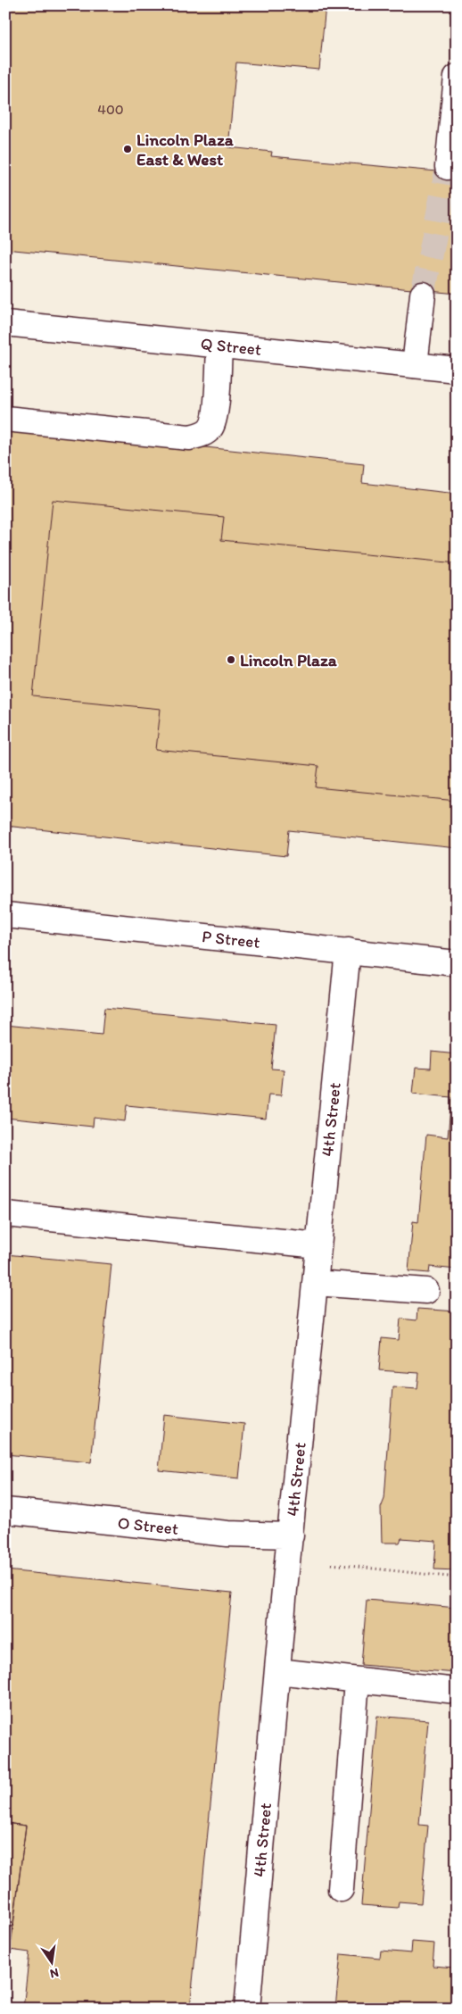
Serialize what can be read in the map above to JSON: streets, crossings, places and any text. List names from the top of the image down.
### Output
{
  "streets": {
    "street": [
      "Q Street",
      "P Street",
      "4th Street",
      "O Street"
    ]
  },
  "crossings": [
    ["P Street", "4th Street"],
    ["4th Street", "O Street"]
  ],
  "places": ["Lincoln Plaza East & West", "Lincoln Plaza"],
  "house_numbers": ["400"],
  "north": "bottom"
}
